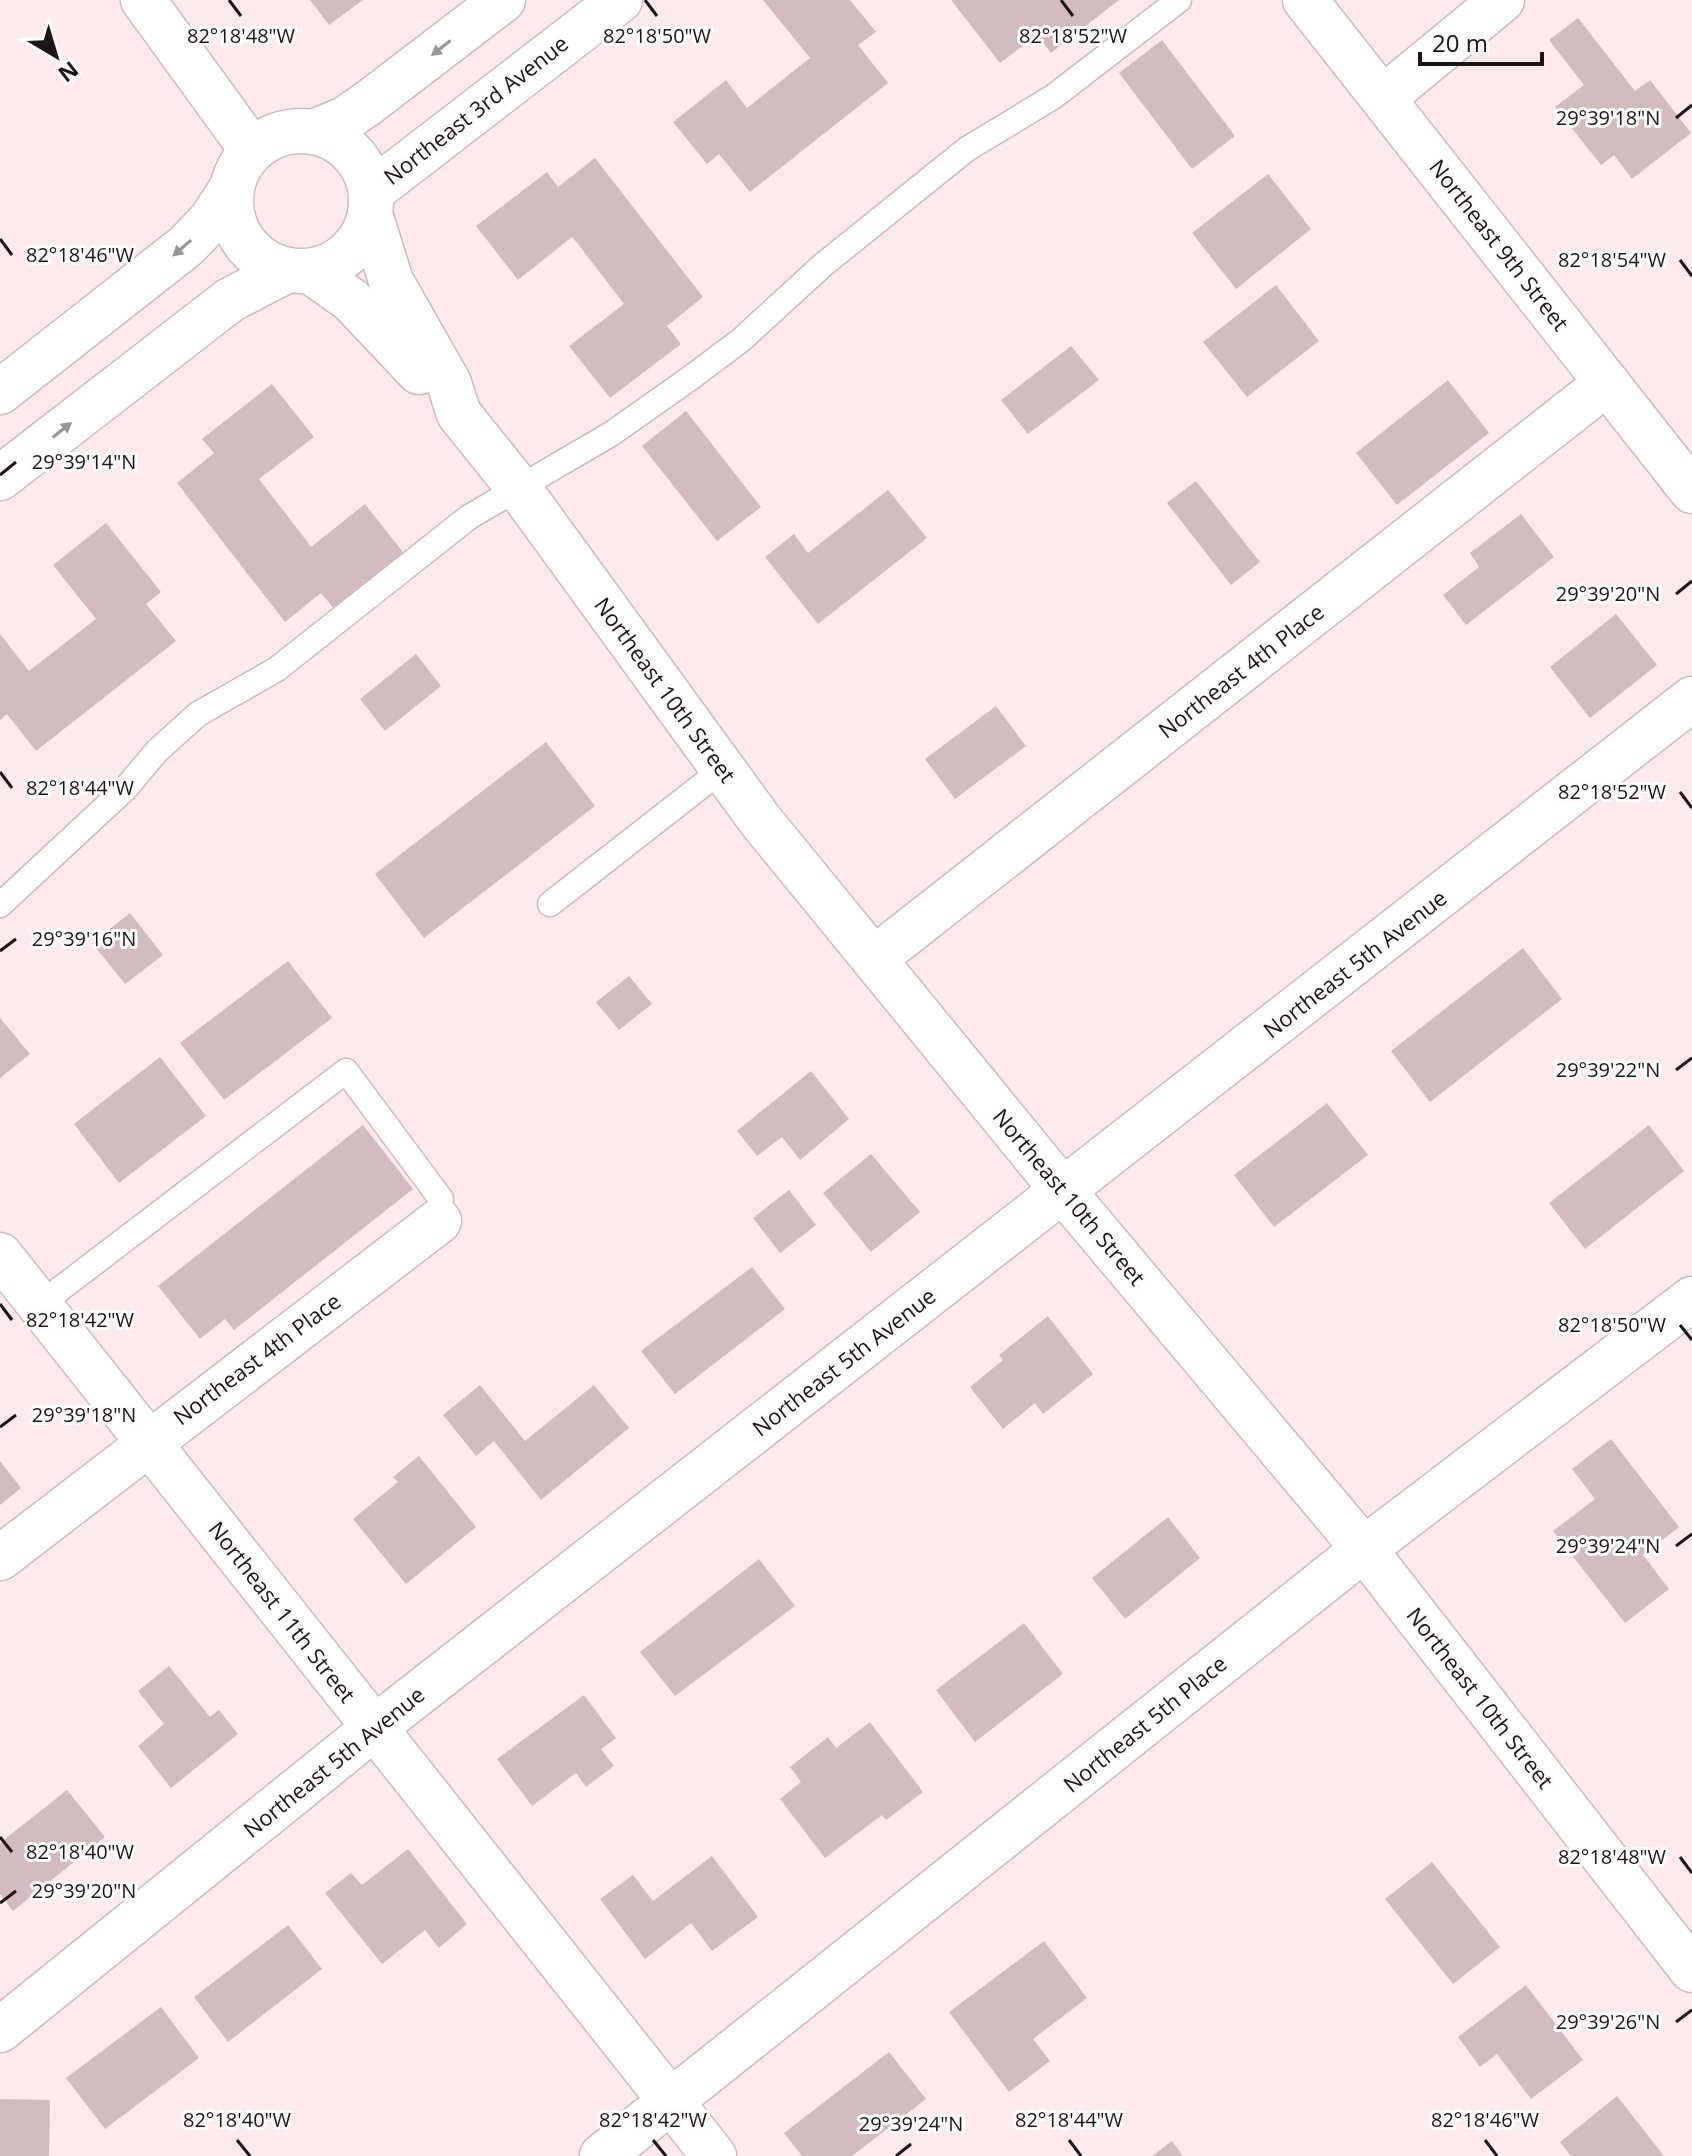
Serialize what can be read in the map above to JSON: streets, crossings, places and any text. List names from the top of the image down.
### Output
{
  "streets": {
    "street": [
      "Northeast 3rd Avenue",
      "Northeast 9th Street",
      "Northeast 4th Place",
      "Northeast 10th Street",
      "Northeast 5th Avenue",
      "Northeast 11th Street",
      "Northeast 5th Place"
    ]
  },
  "crossings": [
    ["Northeast 3rd Avenue", "Northeast 10th Street"],
    ["Northeast 9th Street", "Northeast 4th Place"],
    ["Northeast 4th Place", "Northeast 10th Street"],
    ["Northeast 4th Place", "Northeast 11th Street"],
    ["Northeast 10th Street", "Northeast 5th Avenue"],
    ["Northeast 10th Street", "Northeast 5th Place"],
    ["Northeast 5th Avenue", "Northeast 11th Street"],
    ["Northeast 11th Street", "Northeast 5th Place"]
  ],
  "scale_bar": "20 m",
  "north": "bottom right",
  "coordinates": [
    "82°18'48\"W",
    "82°18'50\"W",
    "82°18'52\"W",
    "29°39'18\"N",
    "82°18'46\"W",
    "82°18'54\"W",
    "29°39'14\"N",
    "29°39'20\"N",
    "82°18'44\"W",
    "29°39'16\"N",
    "29°39'22\"N",
    "82°18'42\"W",
    "29°39'24\"N",
    "82°18'40\"W",
    "29°39'26\"N"
  ]
}
